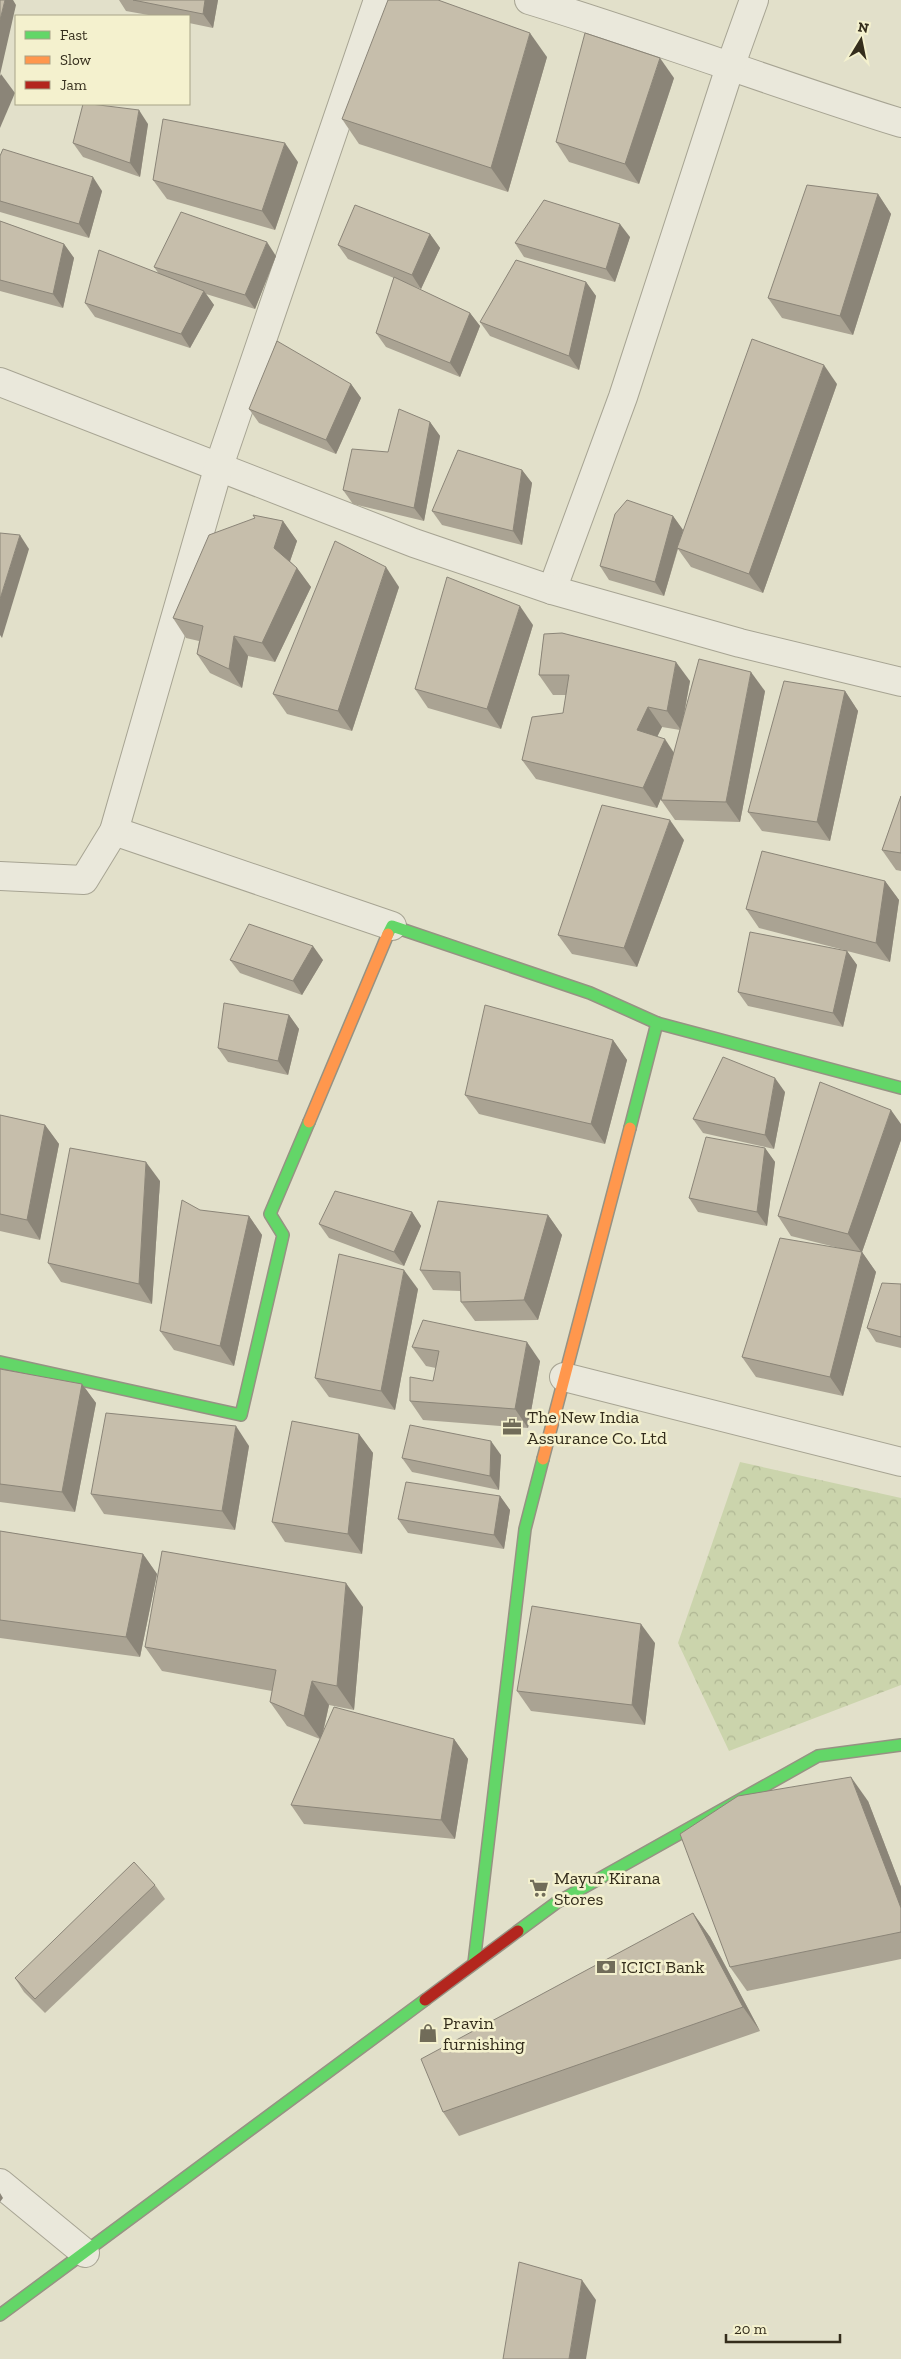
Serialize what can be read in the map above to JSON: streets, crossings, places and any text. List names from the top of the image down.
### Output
{
  "places": {
    "office": ["The New India Assurance Co. Ltd"],
    "supermarket": ["Mayur Kirana Stores"],
    "bank": ["ICICI Bank"],
    "shop": ["Pravin furnishing"]
  },
  "legend": ["Fast", "Slow", "Jam"],
  "scale_bar": "20 m",
  "north": "top"
}
